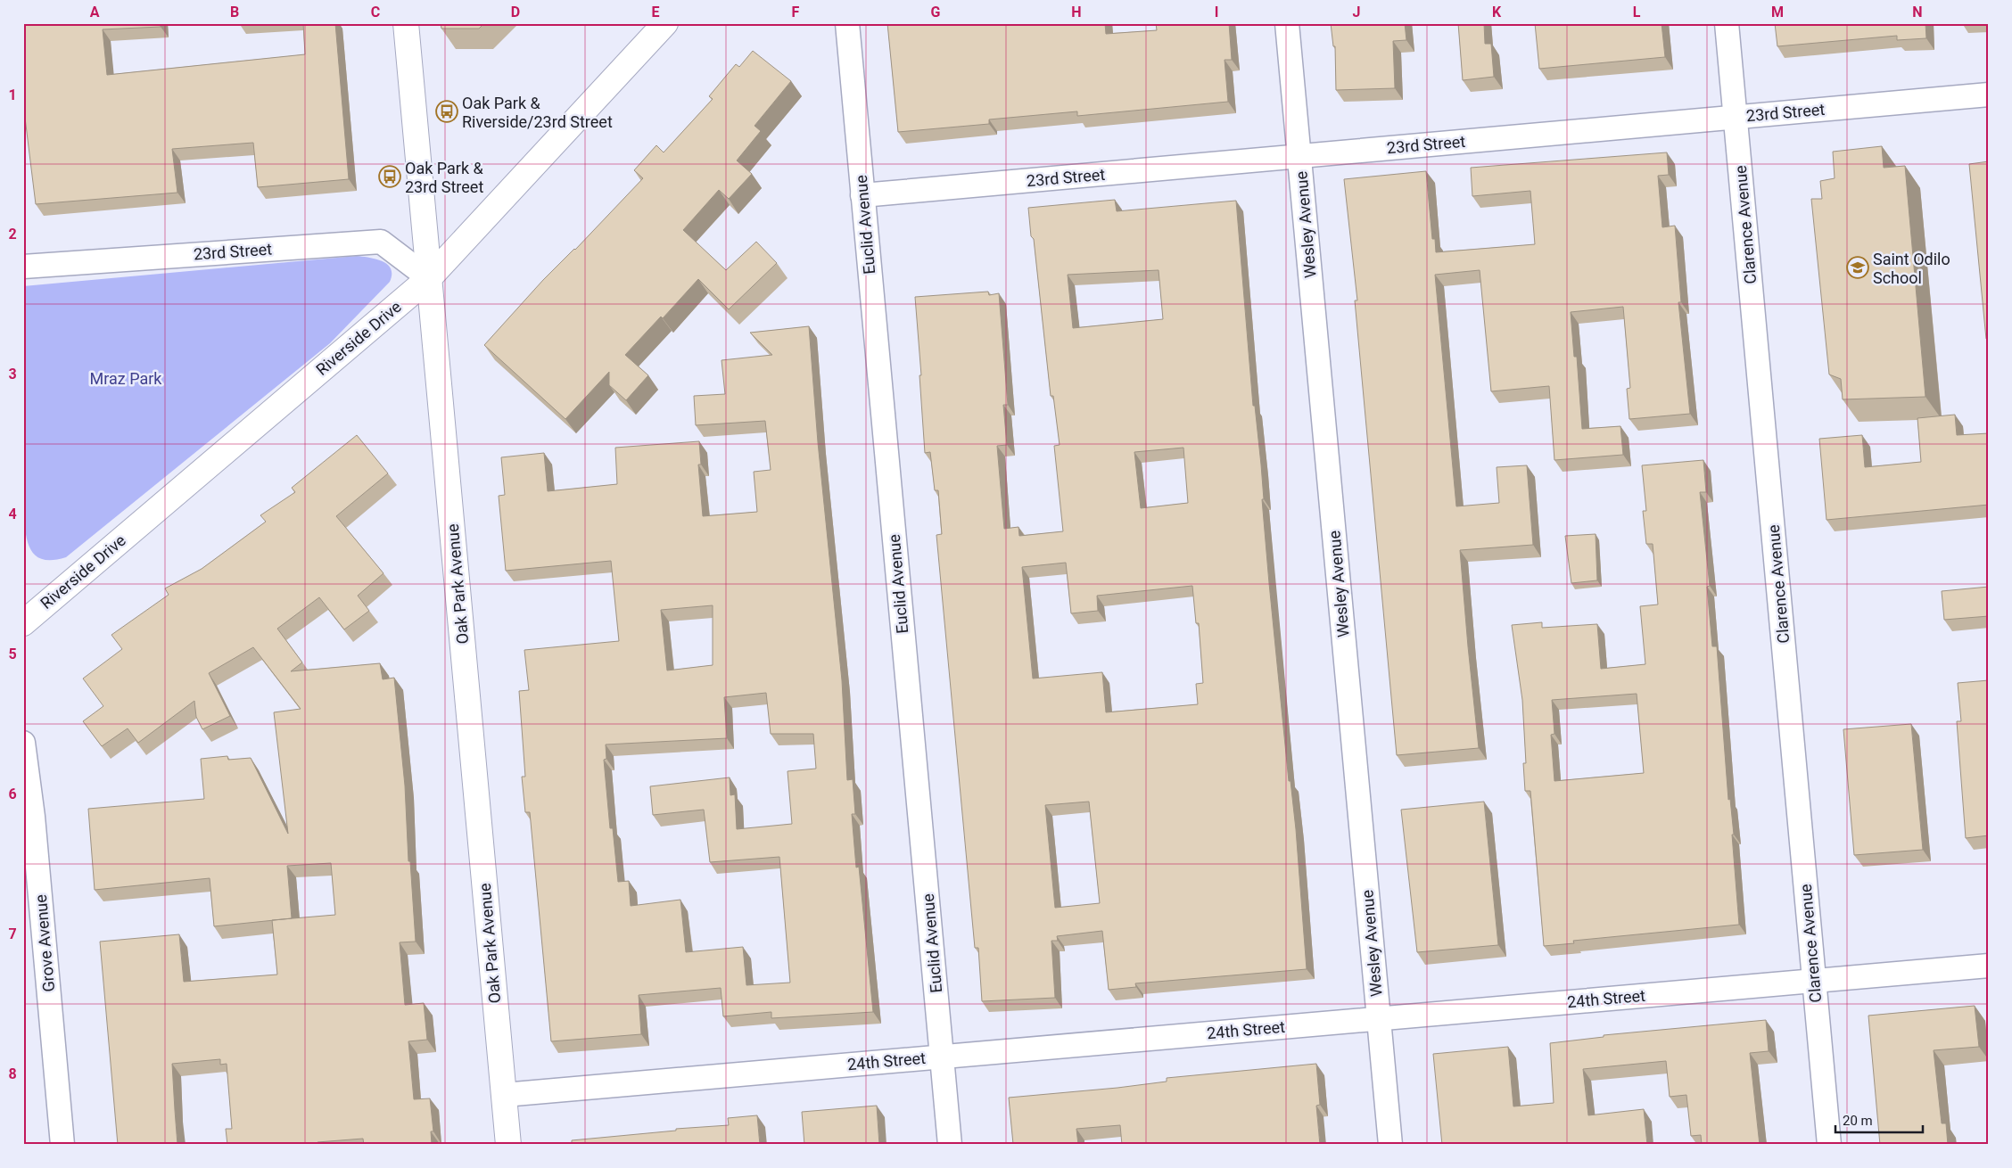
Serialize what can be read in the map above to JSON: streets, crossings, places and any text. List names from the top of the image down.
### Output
{
  "streets": {
    "street": [
      "23rd Street",
      "Euclid Avenue",
      "Wesley Avenue",
      "Clarence Avenue",
      "Riverside Drive",
      "Oak Park Avenue",
      "Grove Avenue",
      "24th Street"
    ]
  },
  "crossings": [
    ["23rd Street", "Euclid Avenue"],
    ["23rd Street", "Wesley Avenue"],
    ["23rd Street", "Clarence Avenue"],
    ["23rd Street", "Riverside Drive"],
    ["23rd Street", "Oak Park Avenue"],
    ["Euclid Avenue", "24th Street"],
    ["Wesley Avenue", "24th Street"],
    ["Clarence Avenue", "24th Street"],
    ["Riverside Drive", "Oak Park Avenue"],
    ["Oak Park Avenue", "24th Street"]
  ],
  "parks": ["Mraz Park"],
  "places": {
    "bus stop": ["Oak Park & Riverside/23rd Street", "Oak Park & 23rd Street"],
    "school or university": ["Saint Odilo School"]
  },
  "scale_bar": "20 m",
  "grid": {
    "columns": [
      "A",
      "B",
      "C",
      "D",
      "E",
      "F",
      "G",
      "H",
      "I",
      "J",
      "K",
      "L",
      "M",
      "N"
    ],
    "rows": [
      "1",
      "2",
      "3",
      "4",
      "5",
      "6",
      "7",
      "8"
    ]
  }
}
